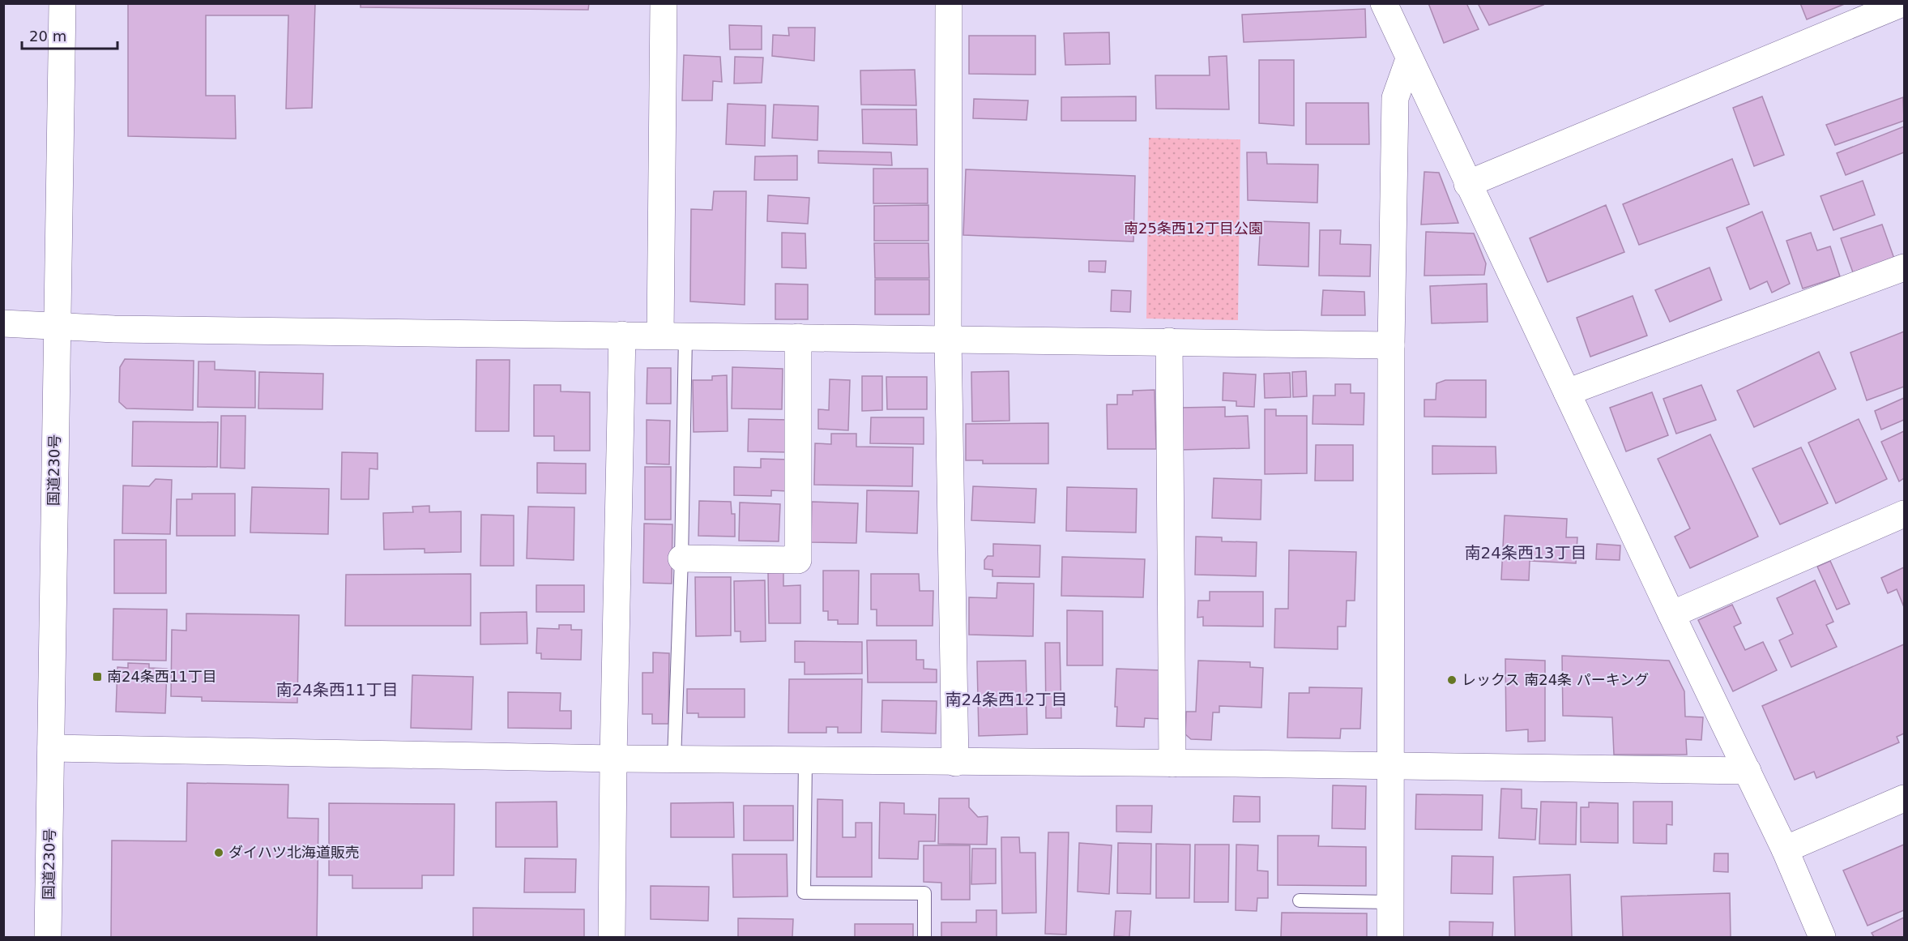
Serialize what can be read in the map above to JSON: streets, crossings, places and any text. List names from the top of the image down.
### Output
{
  "streets": {
    "main road": ["国道230号"]
  },
  "districts": ["南24条西13丁目", "南24条西11丁目", "南24条西12丁目"],
  "parks": ["南25条西12丁目公園"],
  "places": {
    "transit": ["南24条西11丁目"],
    "other": ["レックス 南24条 パーキング", "ダイハツ北海道販売"]
  },
  "scale_bar": "20 m"
}
